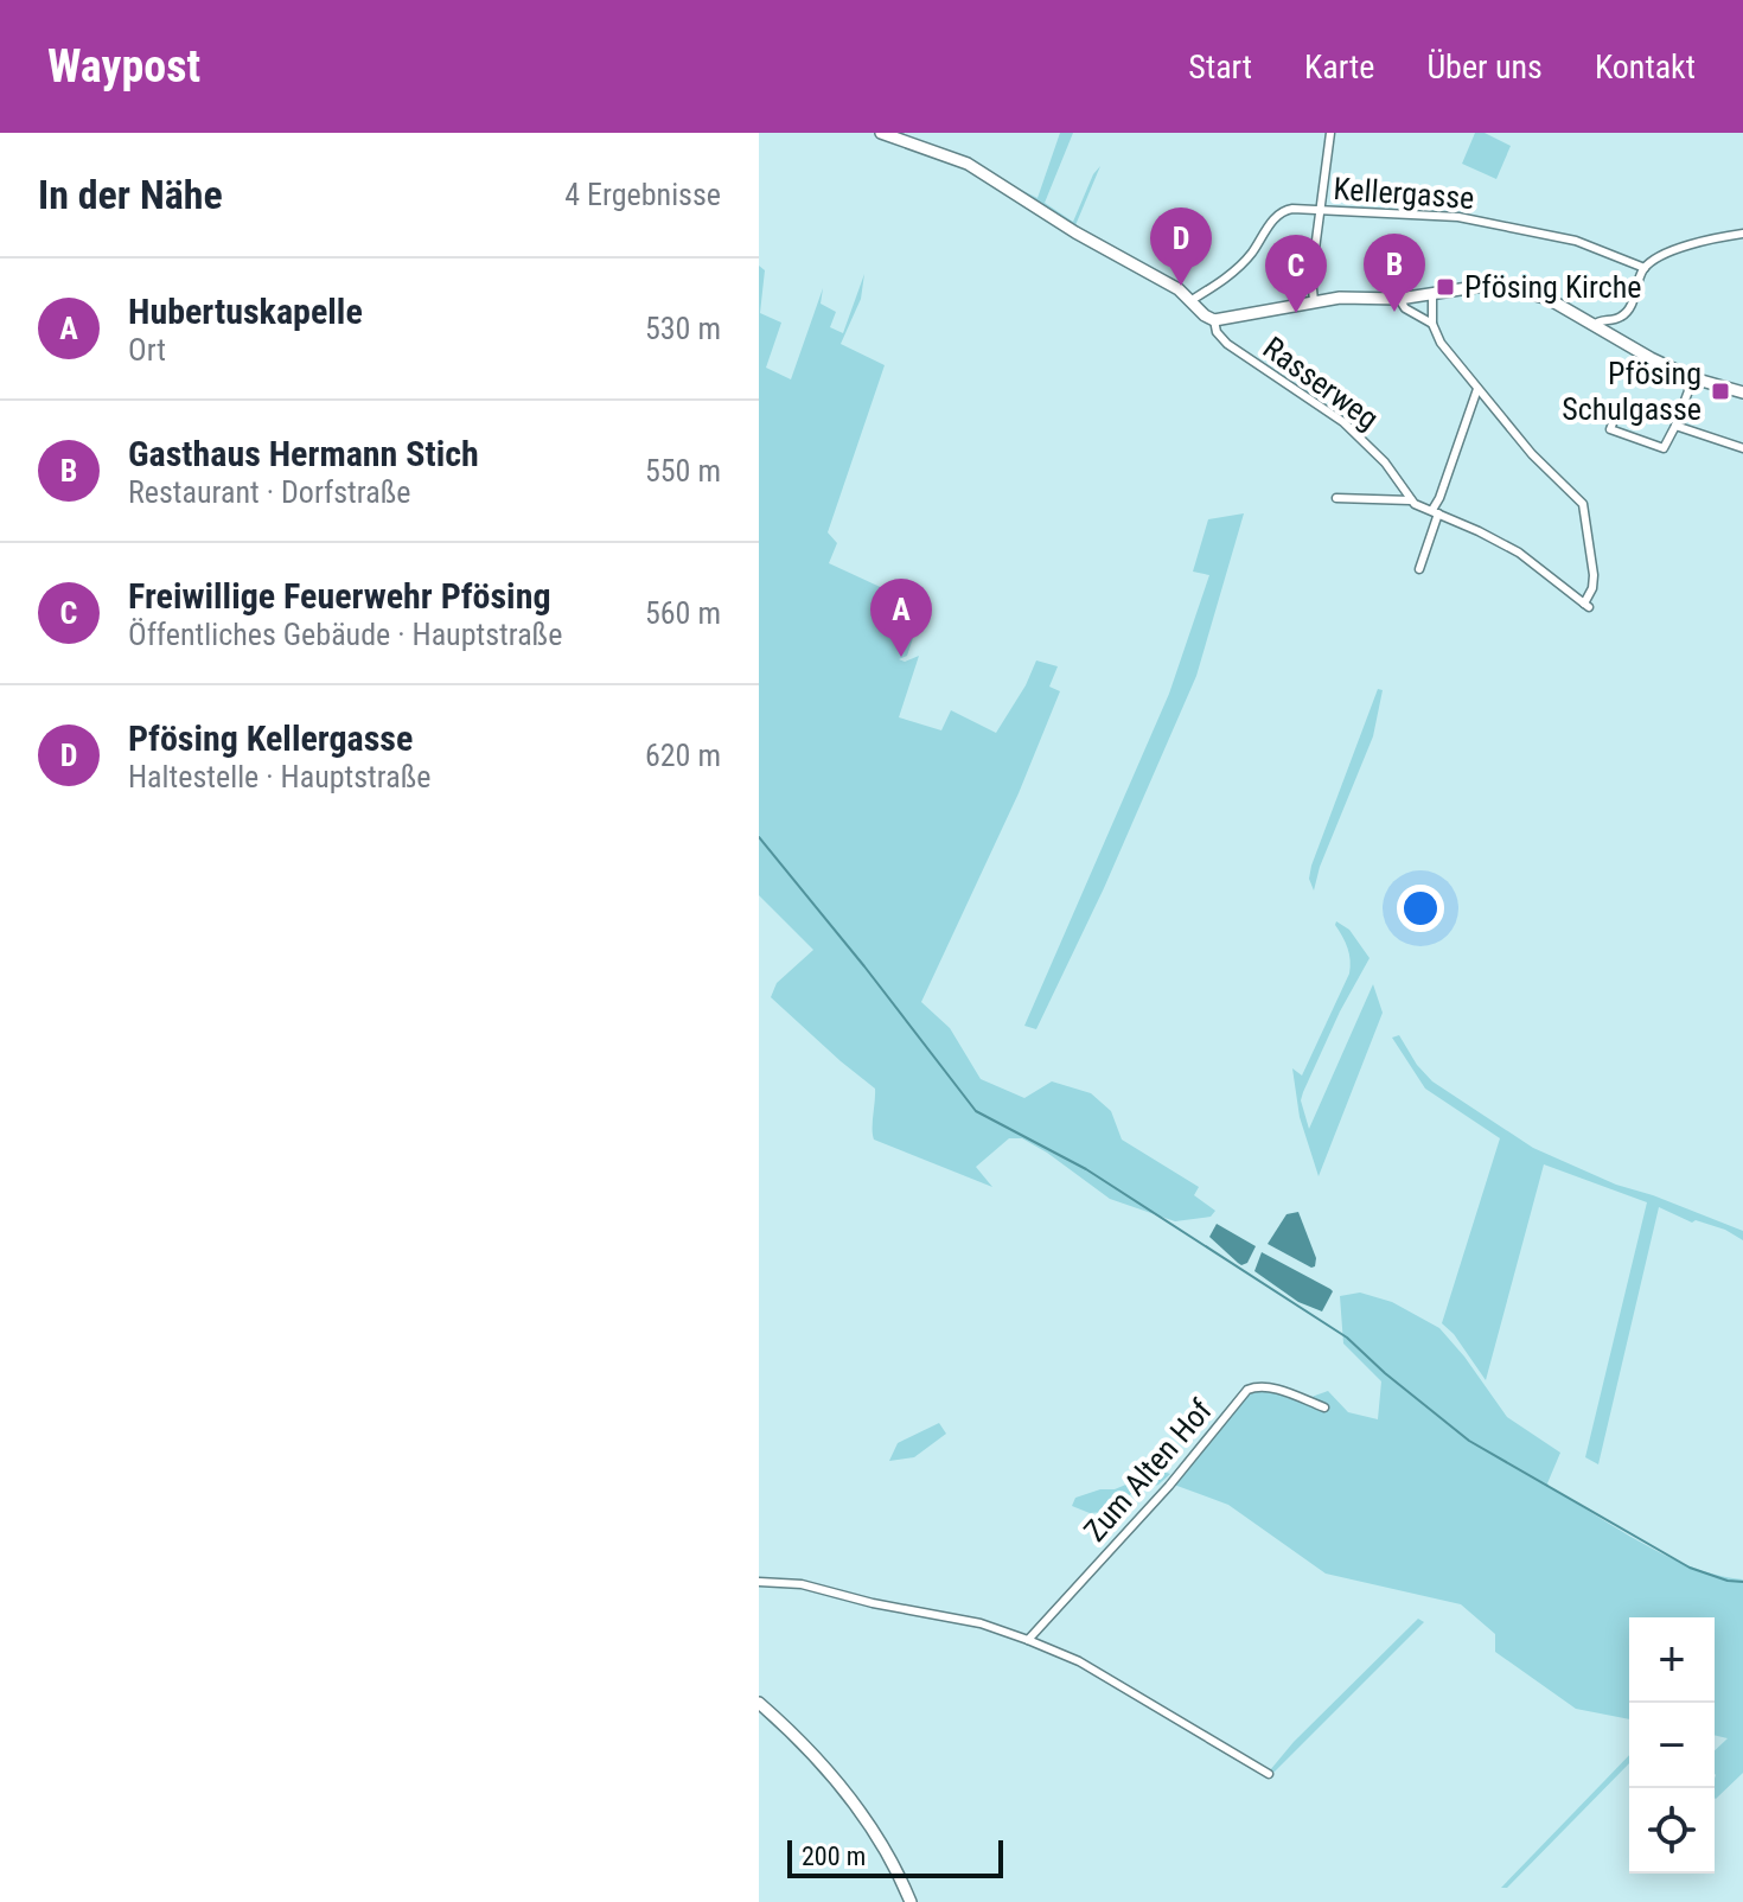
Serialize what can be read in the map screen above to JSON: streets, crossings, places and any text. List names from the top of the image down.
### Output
{
  "streets": {
    "street": ["Kellergasse", "Rasserweg", "Zum Alten Hof"]
  },
  "places": {
    "transit": ["Pfösing Kirche", "Pfösing Schulgasse"]
  },
  "scale_bar": "200 m",
  "page": {
    "header": "Waypost",
    "nav": [
      "Start",
      "Karte",
      "Über uns",
      "Kontakt"
    ],
    "heading": ["In der Nähe", "4 Ergebnisse"],
    "pins": [
      "D",
      "B",
      "C",
      "A"
    ],
    "list": [
      {
        "mark": "A",
        "name": "Hubertuskapelle",
        "note": "Ort",
        "value": "530 m"
      },
      {
        "mark": "B",
        "name": "Gasthaus Hermann Stich",
        "note": "Restaurant · Dorfstraße",
        "value": "550 m"
      },
      {
        "mark": "C",
        "name": "Freiwillige Feuerwehr Pfösing",
        "note": "Öffentliches Gebäude · Hauptstraße",
        "value": "560 m"
      },
      {
        "mark": "D",
        "name": "Pfösing Kellergasse",
        "note": "Haltestelle · Hauptstraße",
        "value": "620 m"
      }
    ],
    "map_buttons": ["+", "−"],
    "scale": "200 m"
  }
}
